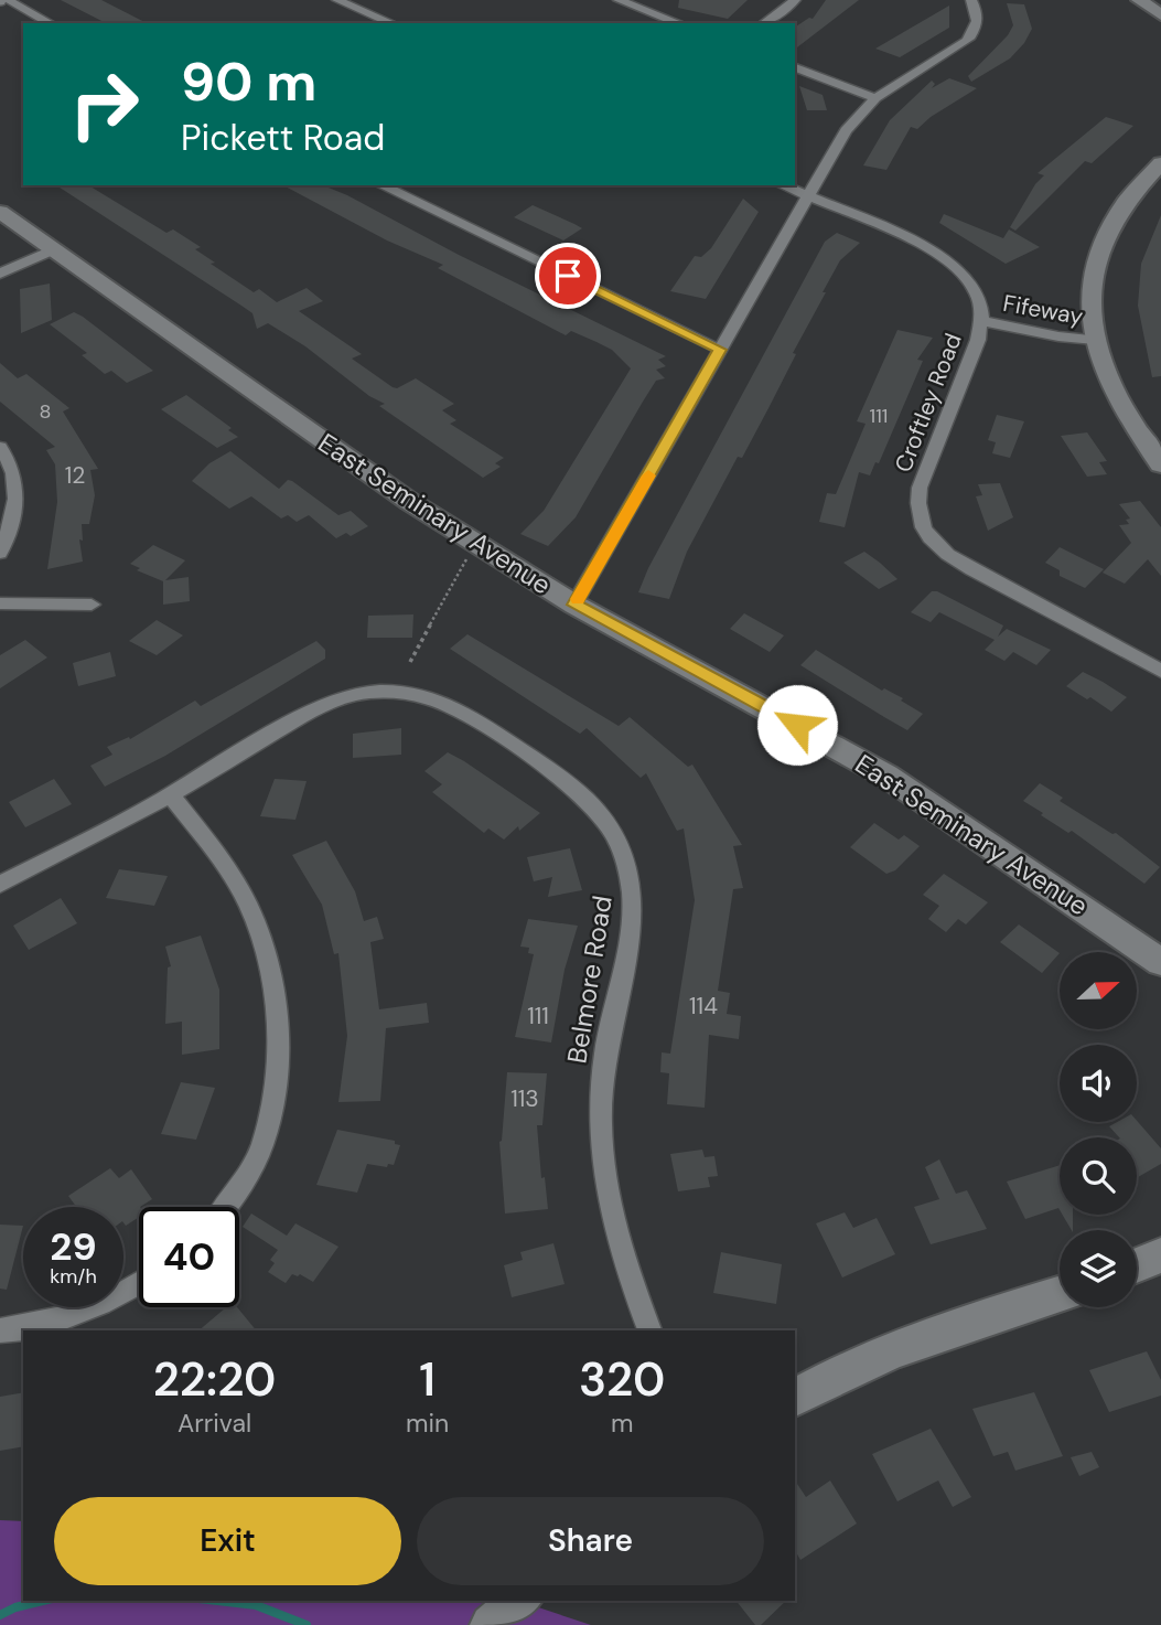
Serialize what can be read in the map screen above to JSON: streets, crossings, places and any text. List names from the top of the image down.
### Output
{
  "streets": {
    "street": [
      "Fifeway",
      "Croftley Road",
      "East Seminary Avenue",
      "Belmore Road"
    ]
  },
  "crossings": [
    ["Fifeway", "Croftley Road"]
  ],
  "house_numbers": [
    "8",
    "111",
    "12",
    "114",
    "111",
    "113"
  ],
  "north": "right",
  "page": {
    "turn": ["90 m", "Pickett Road"],
    "speed": "29 km/h",
    "limit": "40",
    "eta": [
      "22:20",
      "Arrival",
      "1",
      "min",
      "320",
      "m"
    ],
    "buttons": ["Exit", "Share"]
  }
}
